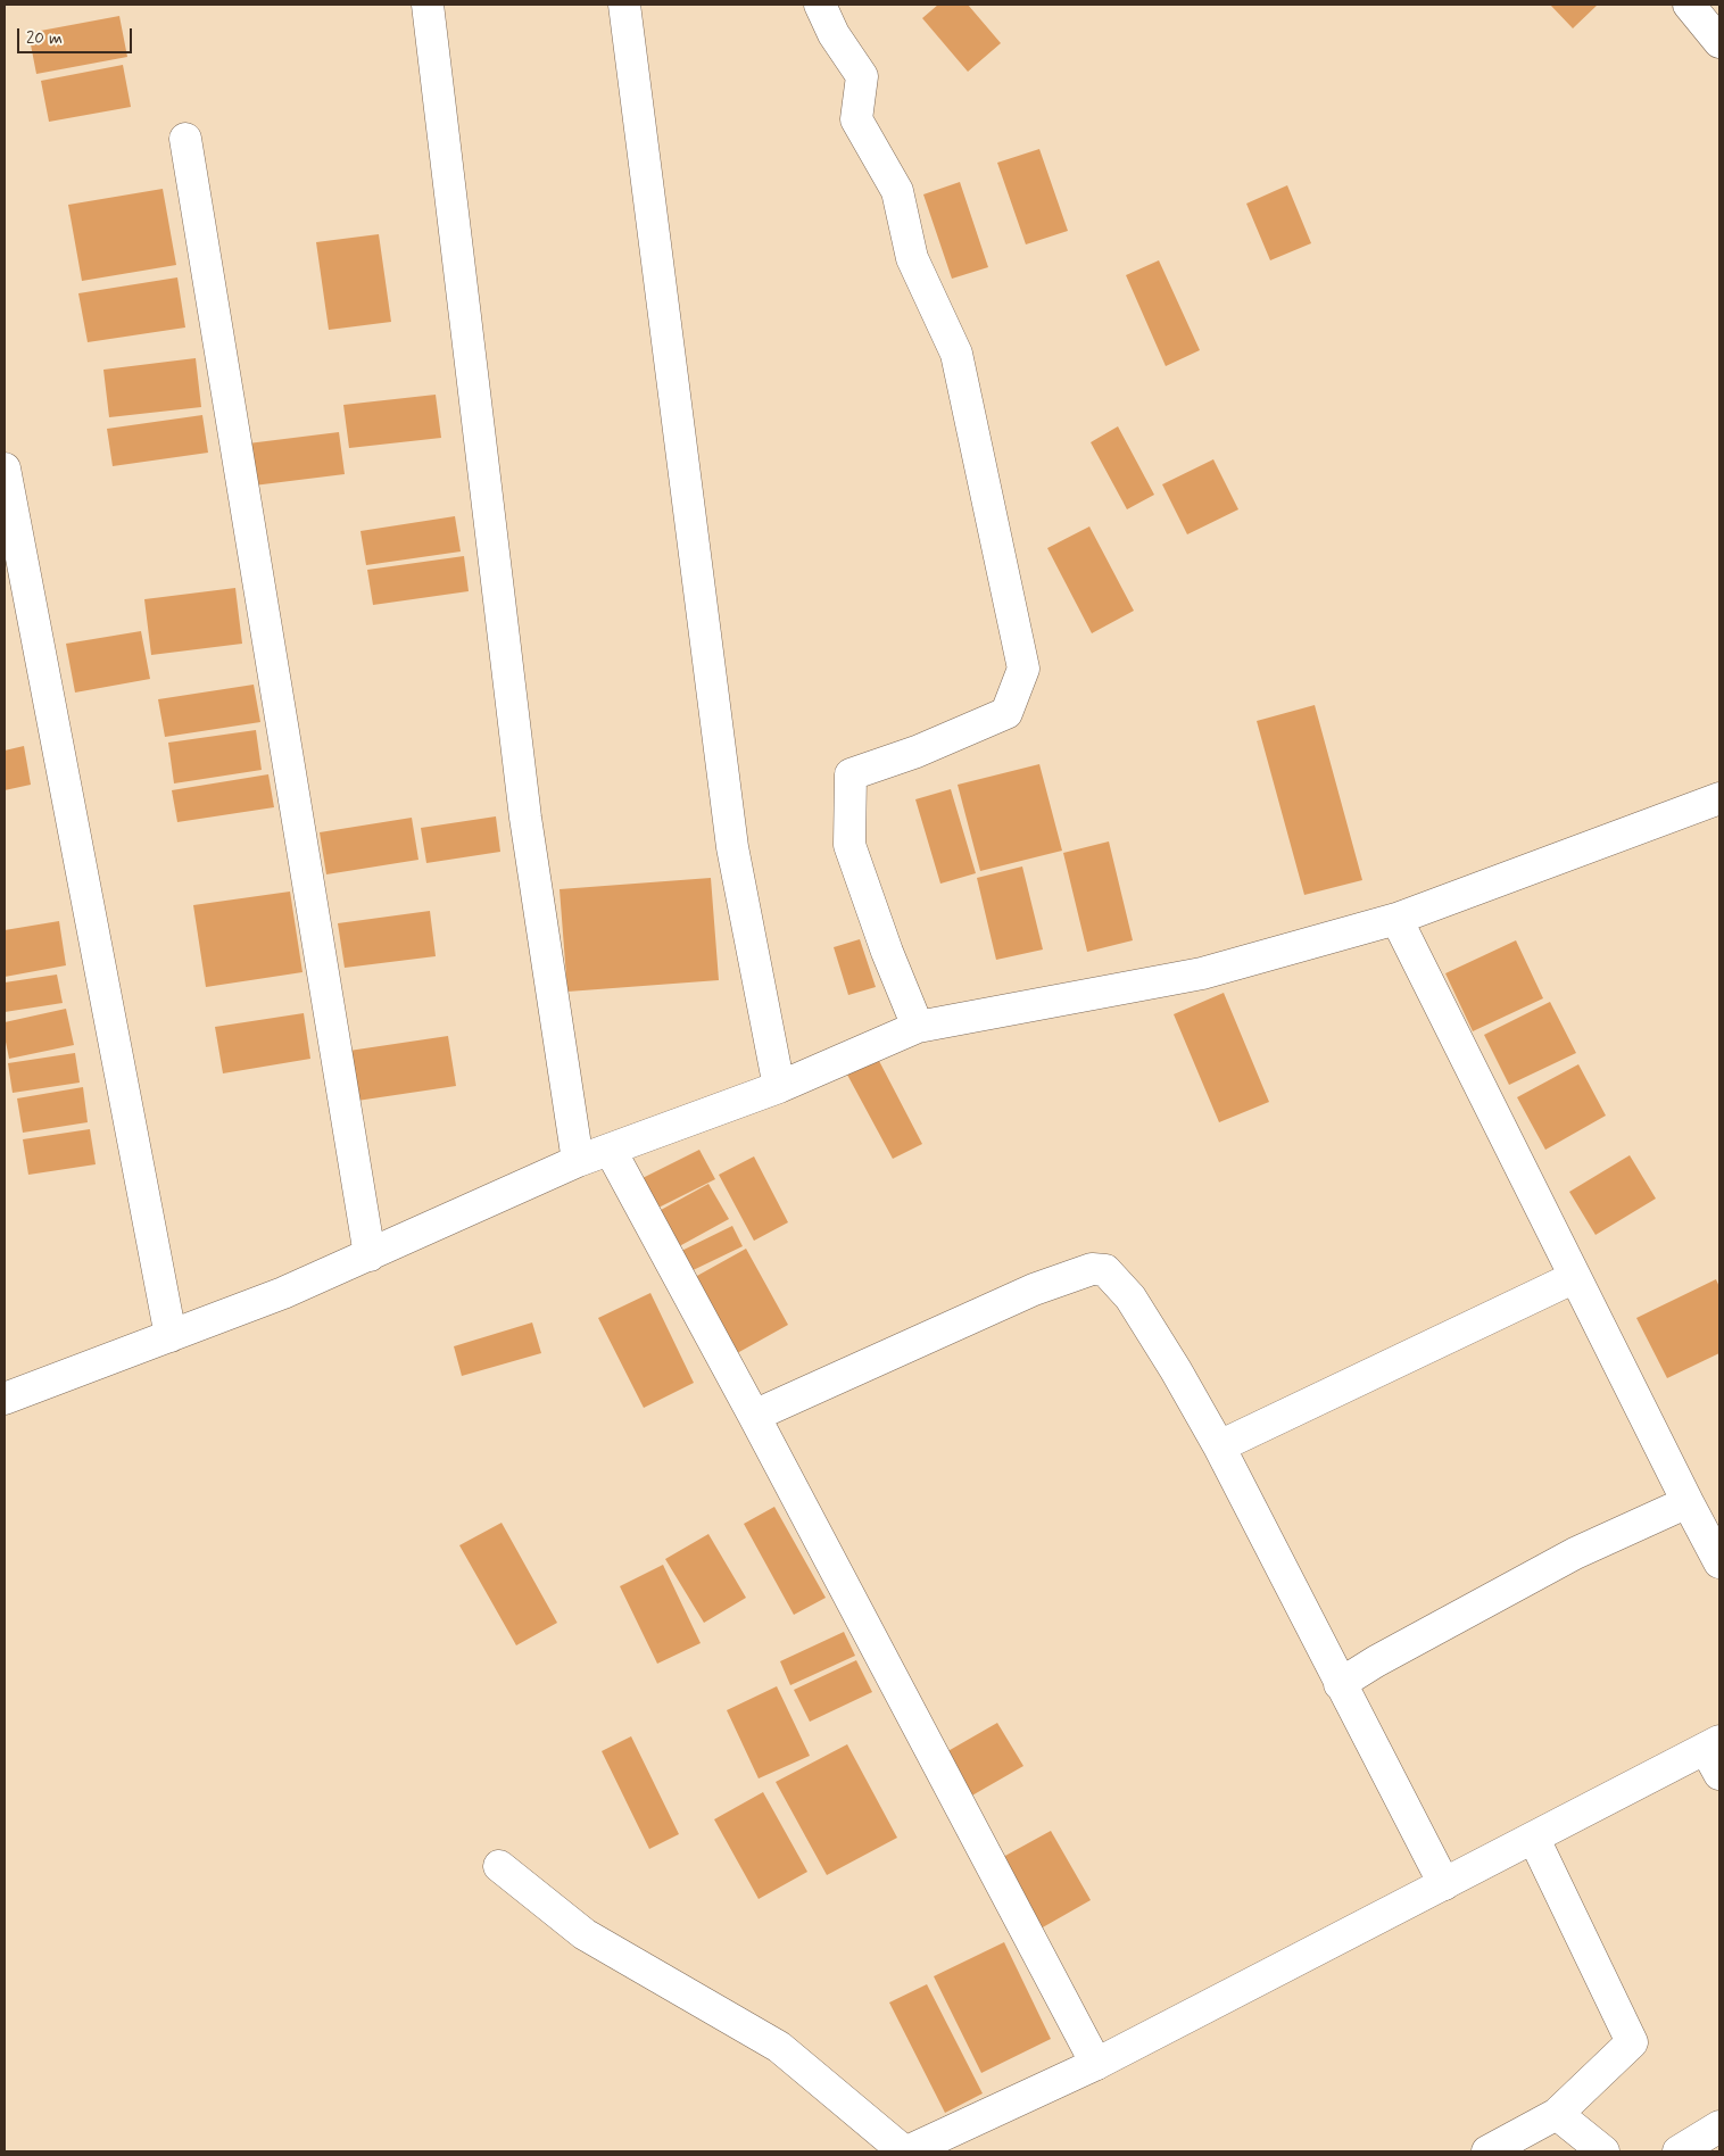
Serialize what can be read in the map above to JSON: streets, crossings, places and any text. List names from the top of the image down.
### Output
{
  "scale_bar": "20 m"
}
